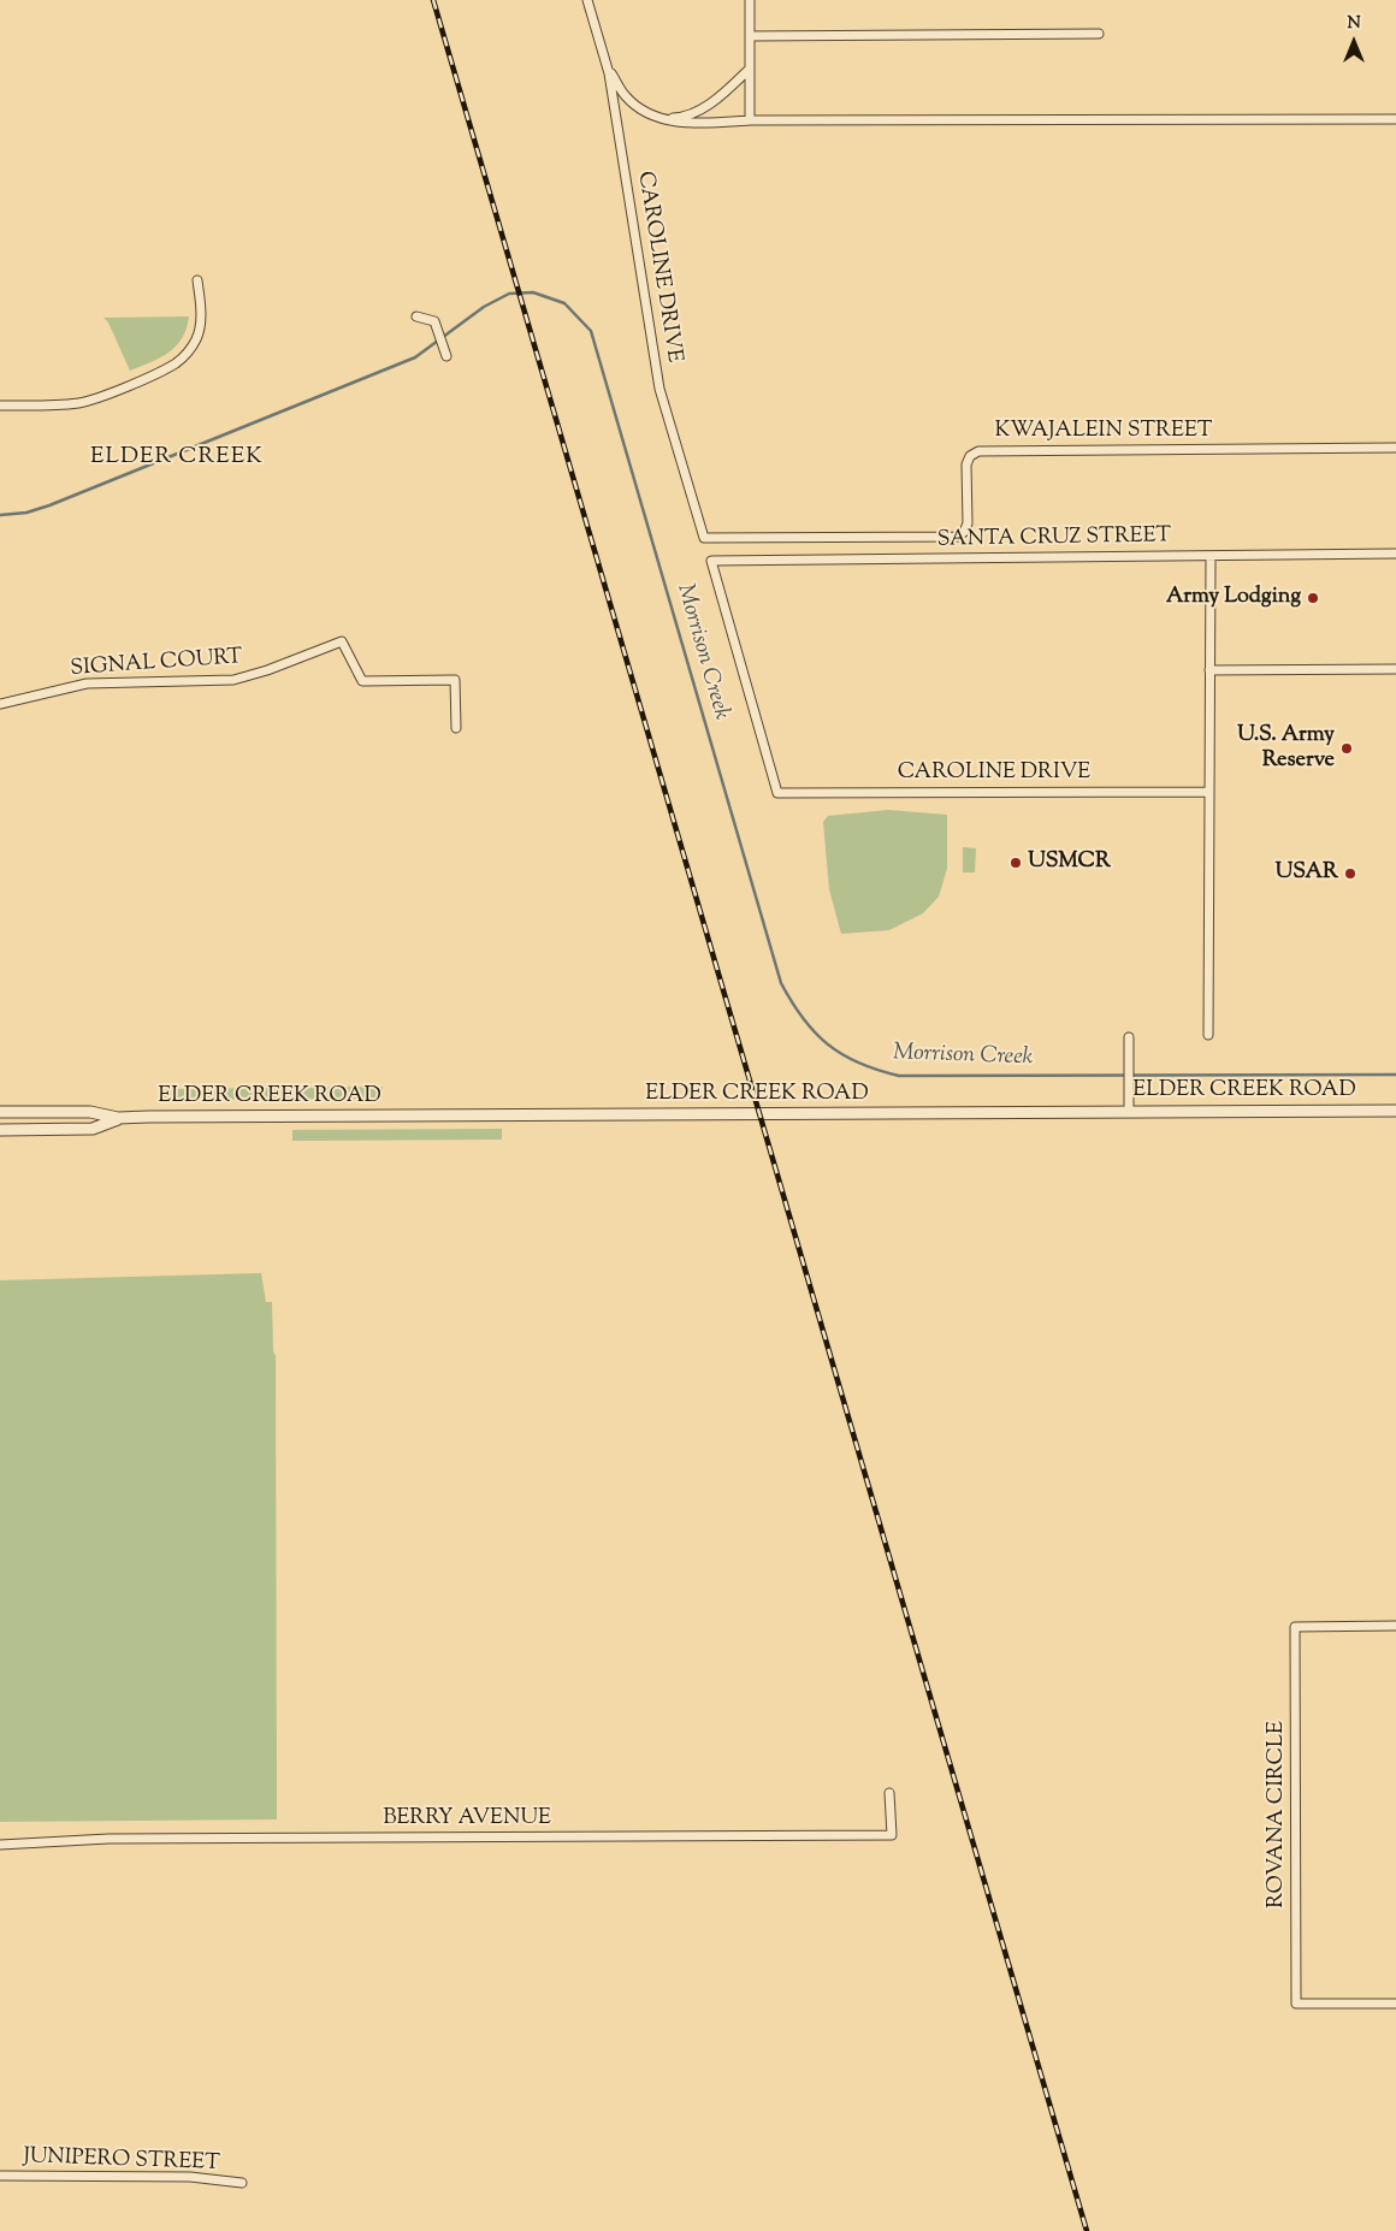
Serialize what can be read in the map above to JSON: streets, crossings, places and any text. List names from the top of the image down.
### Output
{
  "streets": {
    "street": [
      "CAROLINE DRIVE",
      "KWAJALEIN STREET",
      "SANTA CRUZ STREET",
      "SIGNAL COURT",
      "ELDER CREEK ROAD",
      "ROVANA CIRCLE",
      "BERRY AVENUE",
      "JUNIPERO STREET"
    ]
  },
  "crossings": [
    ["CAROLINE DRIVE", "KWAJALEIN STREET"],
    ["CAROLINE DRIVE", "SANTA CRUZ STREET"]
  ],
  "districts": ["ELDER CREEK"],
  "water": ["Morrison Creek"],
  "places": [
    "Army Lodging",
    "U.S. Army Reserve",
    "USMCR",
    "USAR"
  ],
  "north": "top"
}
